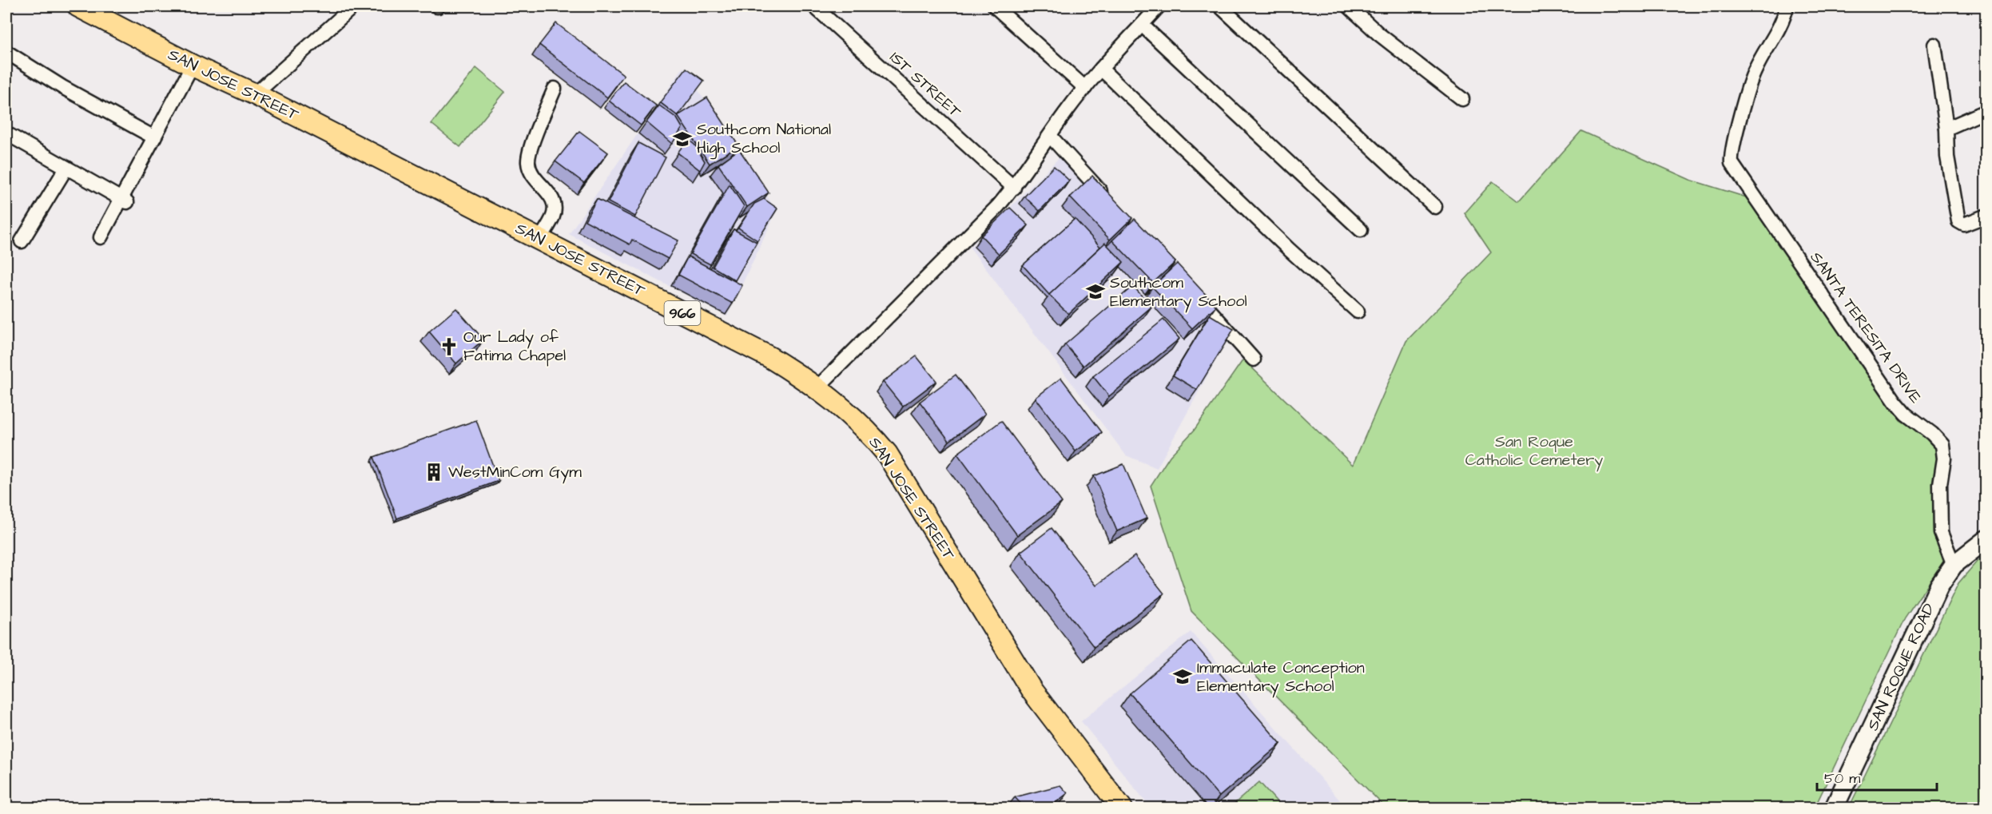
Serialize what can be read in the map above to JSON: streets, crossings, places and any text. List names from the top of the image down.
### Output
{
  "streets": {
    "main road": ["SAN JOSE STREET", "966", "SAN ROQUE ROAD"],
    "street": ["1ST STREET", "SANTA TERESITA DRIVE"]
  },
  "crossings": [
    ["SANTA TERESITA DRIVE", "SAN ROQUE ROAD"]
  ],
  "parks": ["San Roque Catholic Cemetery"],
  "places": {
    "school or university": ["Southcom National High School", "Southcom Elementary School", "Immaculate Conception Elementary School"],
    "church": ["Our Lady of Fatima Chapel"],
    "building": ["WestMinCom Gym"]
  },
  "scale_bar": "50 m"
}
